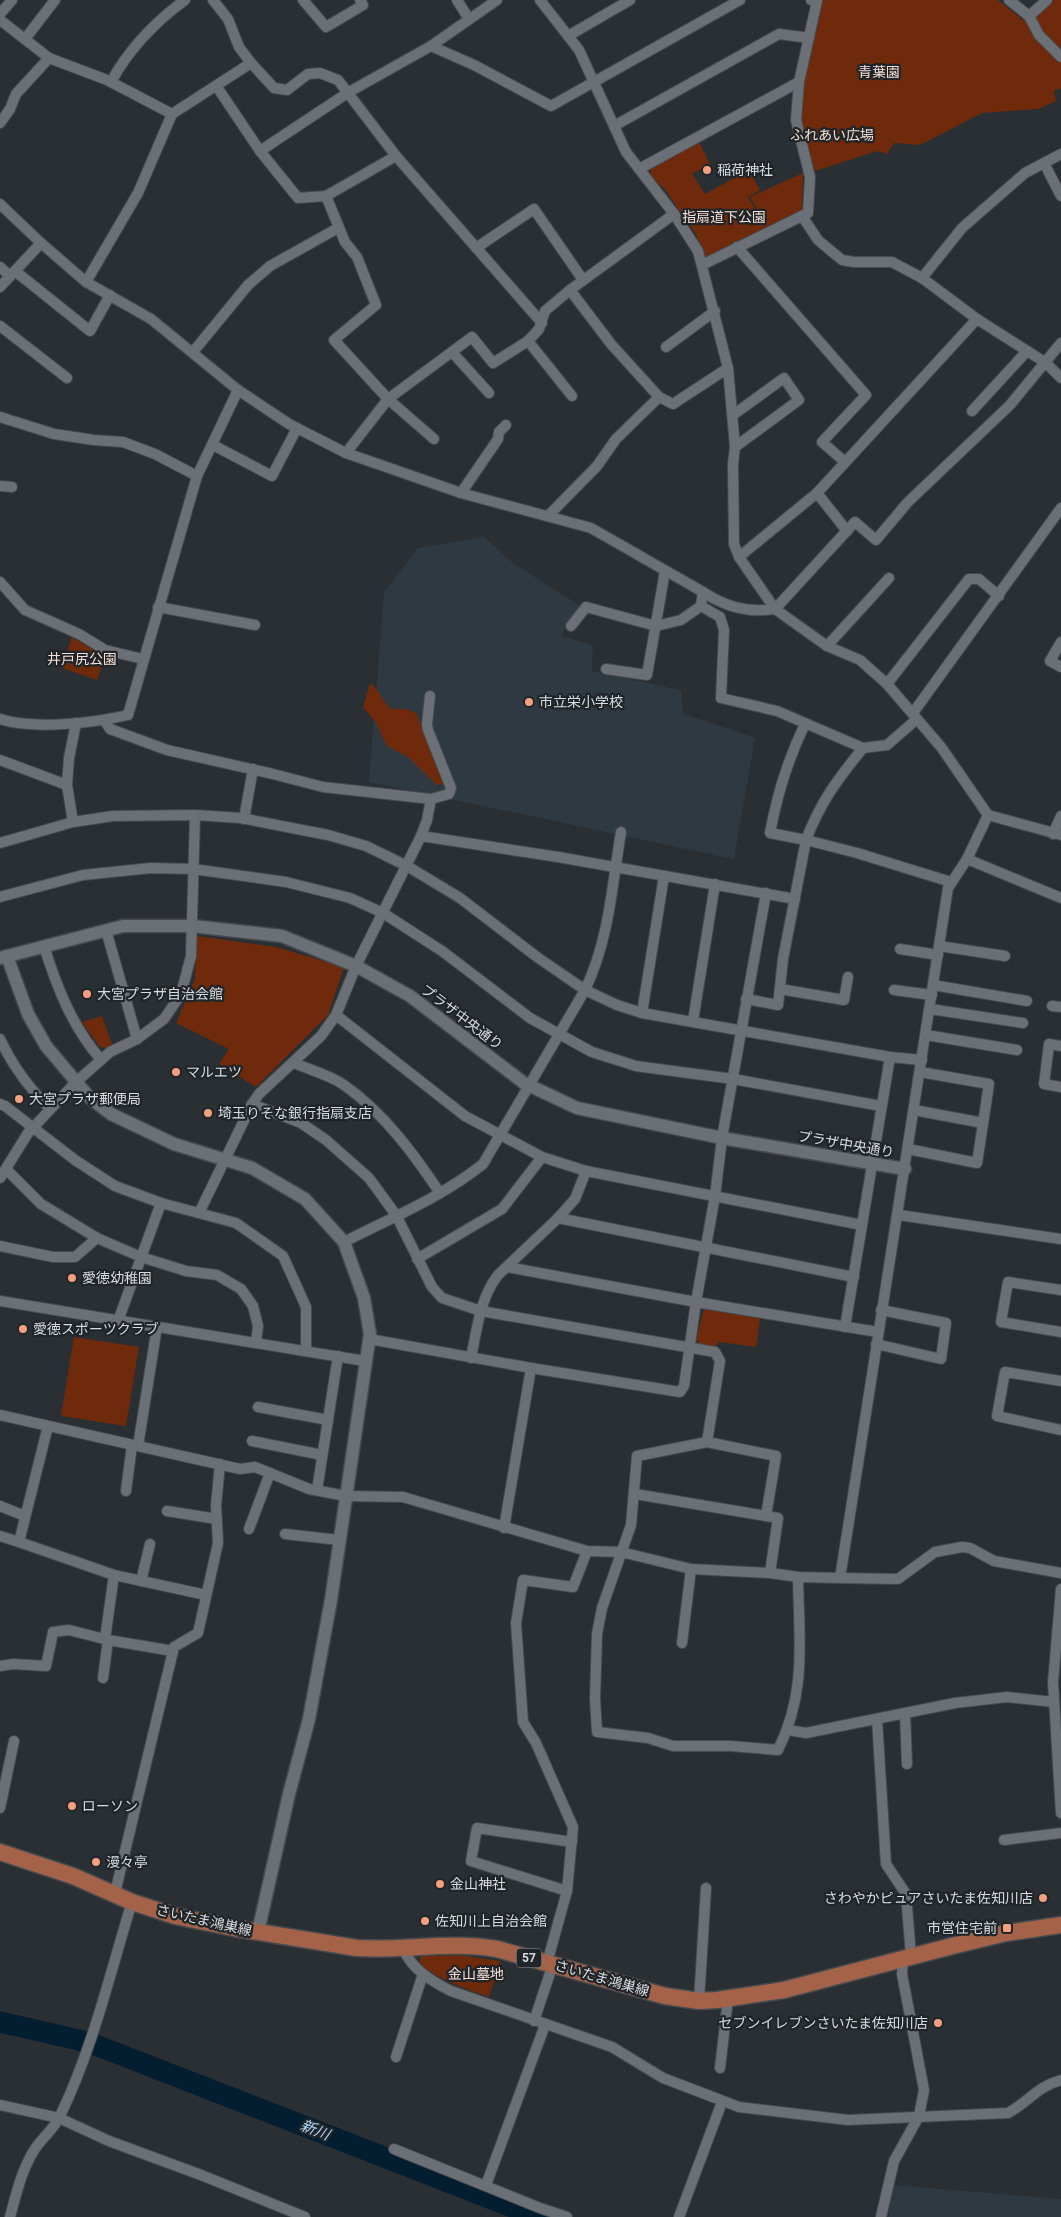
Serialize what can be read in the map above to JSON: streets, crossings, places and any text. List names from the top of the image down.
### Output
{
  "streets": {
    "main road": ["さいたま鴻巣線", "57"],
    "street": ["プラザ中央通り"]
  },
  "water": ["新川"],
  "parks": [
    "青葉園",
    "ふれあい広場",
    "指扇道下公園",
    "井戸尻公園",
    "金山墓地"
  ],
  "places": {
    "other": [
      "稲荷神社",
      "市立栄小学校",
      "大宮プラザ自治会館",
      "マルエツ",
      "大宮プラザ郵便局",
      "埼玉りそな銀行指扇支店",
      "愛徳幼稚園",
      "愛徳スポーツクラブ",
      "ローソン",
      "漫々亭",
      "金山神社",
      "さわやかピュアさいたま佐知川店",
      "佐知川上自治会館",
      "セブンイレブンさいたま佐知川店"
    ],
    "transit": ["市営住宅前"]
  }
}
